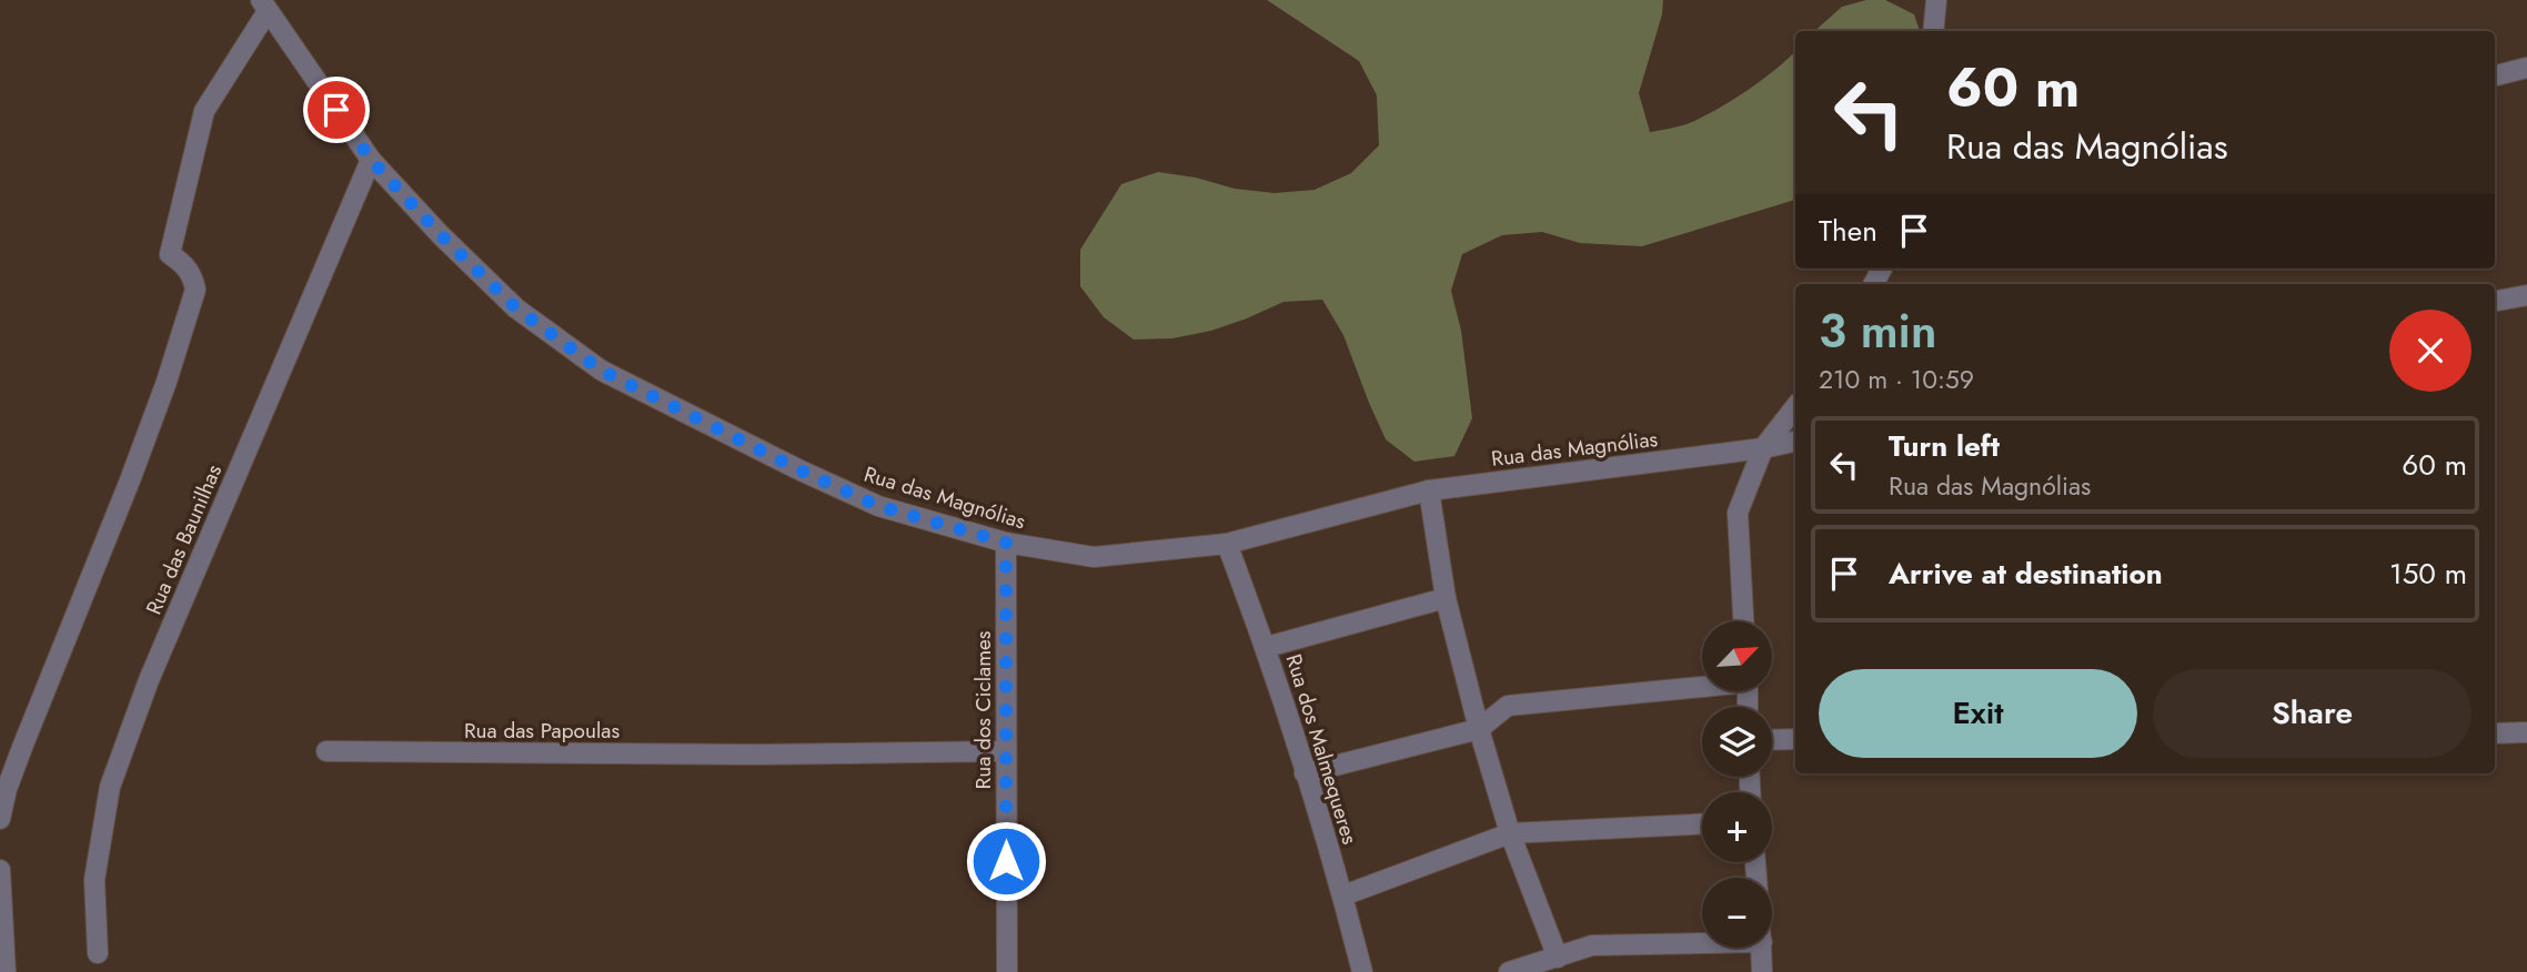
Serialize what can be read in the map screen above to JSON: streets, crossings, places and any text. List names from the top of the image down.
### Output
{
  "streets": {
    "street": [
      "Rua das Magnólias",
      "Rua das Baunilhas",
      "Rua dos Ciclames",
      "Rua das Papoulas",
      "Rua dos Malmequeres"
    ]
  },
  "crossings": [
    ["Rua das Magnólias", "Rua das Baunilhas"],
    ["Rua das Magnólias", "Rua dos Ciclames"],
    ["Rua das Magnólias", "Rua dos Malmequeres"],
    ["Rua dos Ciclames", "Rua das Papoulas"]
  ],
  "north": "top right",
  "page": {
    "turn": ["60 m", "Rua das Magnólias"],
    "then": "Then",
    "heading": ["3 min", "210 m · 10:59"],
    "list": [
      {
        "name": "Turn left",
        "note": "Rua das Magnólias",
        "value": "60 m"
      },
      {
        "name": "Arrive at destination",
        "value": "150 m"
      }
    ],
    "map_buttons": ["+", "−"],
    "buttons": ["Exit", "Share"]
  }
}
